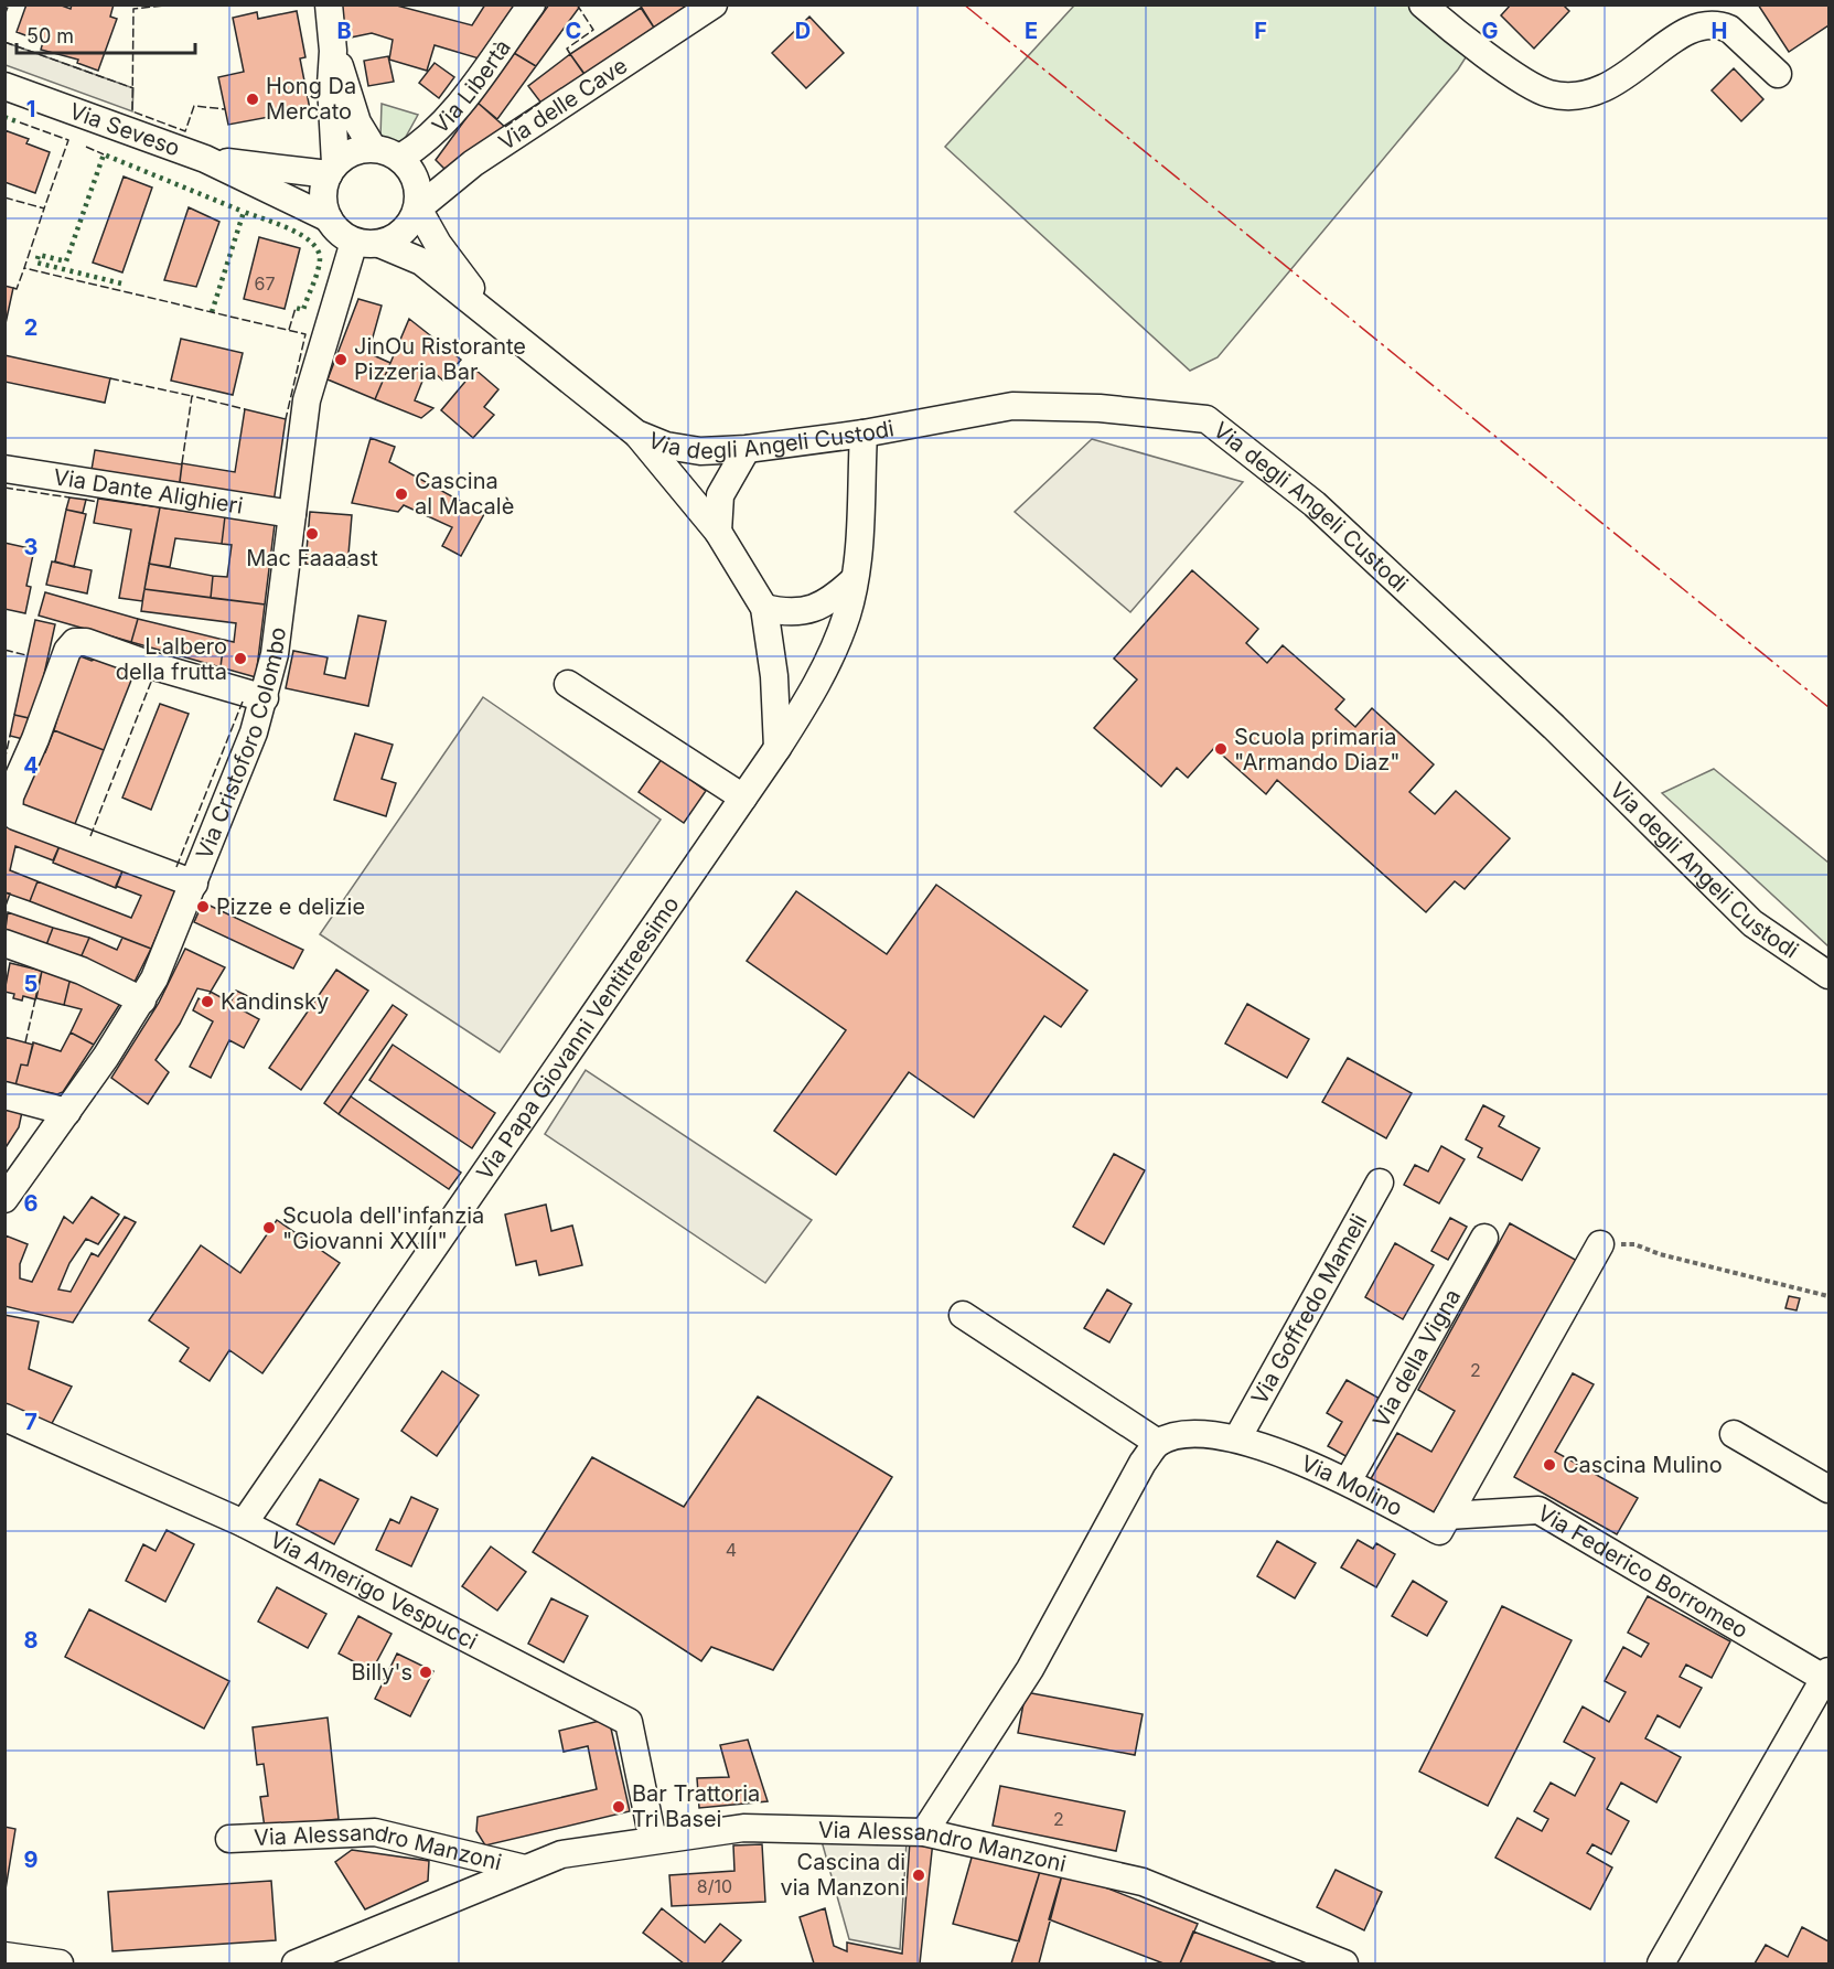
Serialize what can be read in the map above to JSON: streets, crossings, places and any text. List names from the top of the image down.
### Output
{
  "streets": {
    "street": [
      "Via Libertà",
      "Via delle Cave",
      "Via Seveso",
      "Via degli Angeli Custodi",
      "Via Dante Alighieri",
      "Via Cristoforo Colombo",
      "Via Papa Giovanni Ventitreesimo",
      "Via Goffredo Mameli",
      "Via della Vigna",
      "Via Molino",
      "Via Federico Borromeo",
      "Via Amerigo Vespucci",
      "Via Alessandro Manzoni"
    ]
  },
  "crossings": [
    ["Via Libertà", "Via delle Cave"],
    ["Via Libertà", "Via Seveso"],
    ["Via Libertà", "Via degli Angeli Custodi"],
    ["Via Libertà", "Via Cristoforo Colombo"],
    ["Via delle Cave", "Via Seveso"],
    ["Via delle Cave", "Via degli Angeli Custodi"],
    ["Via delle Cave", "Via Cristoforo Colombo"],
    ["Via Seveso", "Via degli Angeli Custodi"],
    ["Via Seveso", "Via Cristoforo Colombo"],
    ["Via degli Angeli Custodi", "Via Cristoforo Colombo"],
    ["Via degli Angeli Custodi", "Via Papa Giovanni Ventitreesimo"],
    ["Via Dante Alighieri", "Via Cristoforo Colombo"],
    ["Via Papa Giovanni Ventitreesimo", "Via Amerigo Vespucci"],
    ["Via Goffredo Mameli", "Via Molino"],
    ["Via della Vigna", "Via Molino"],
    ["Via Molino", "Via Federico Borromeo"],
    ["Via Amerigo Vespucci", "Via Alessandro Manzoni"]
  ],
  "places": [
    "Hong Da Mercato",
    "JinOu Ristorante Pizzeria Bar",
    "Cascina al Macalè",
    "Mac Faaaast",
    "L'albero della frutta",
    "Scuola primaria \"Armando Diaz\"",
    "Pizze e delizie",
    "Kandinsky",
    "Scuola dell'infanzia \"Giovanni XXIII\"",
    "Cascina Mulino",
    "Billy's",
    "Bar Trattoria Tri Basei",
    "Cascina di via Manzoni"
  ],
  "house_numbers": [
    "67",
    "2",
    "4",
    "2",
    "8/10"
  ],
  "scale_bar": "50 m",
  "grid": {
    "columns": [
      "B",
      "C",
      "D",
      "E",
      "F",
      "G",
      "H"
    ],
    "rows": [
      "1",
      "2",
      "3",
      "4",
      "5",
      "6",
      "7",
      "8",
      "9"
    ]
  }
}
